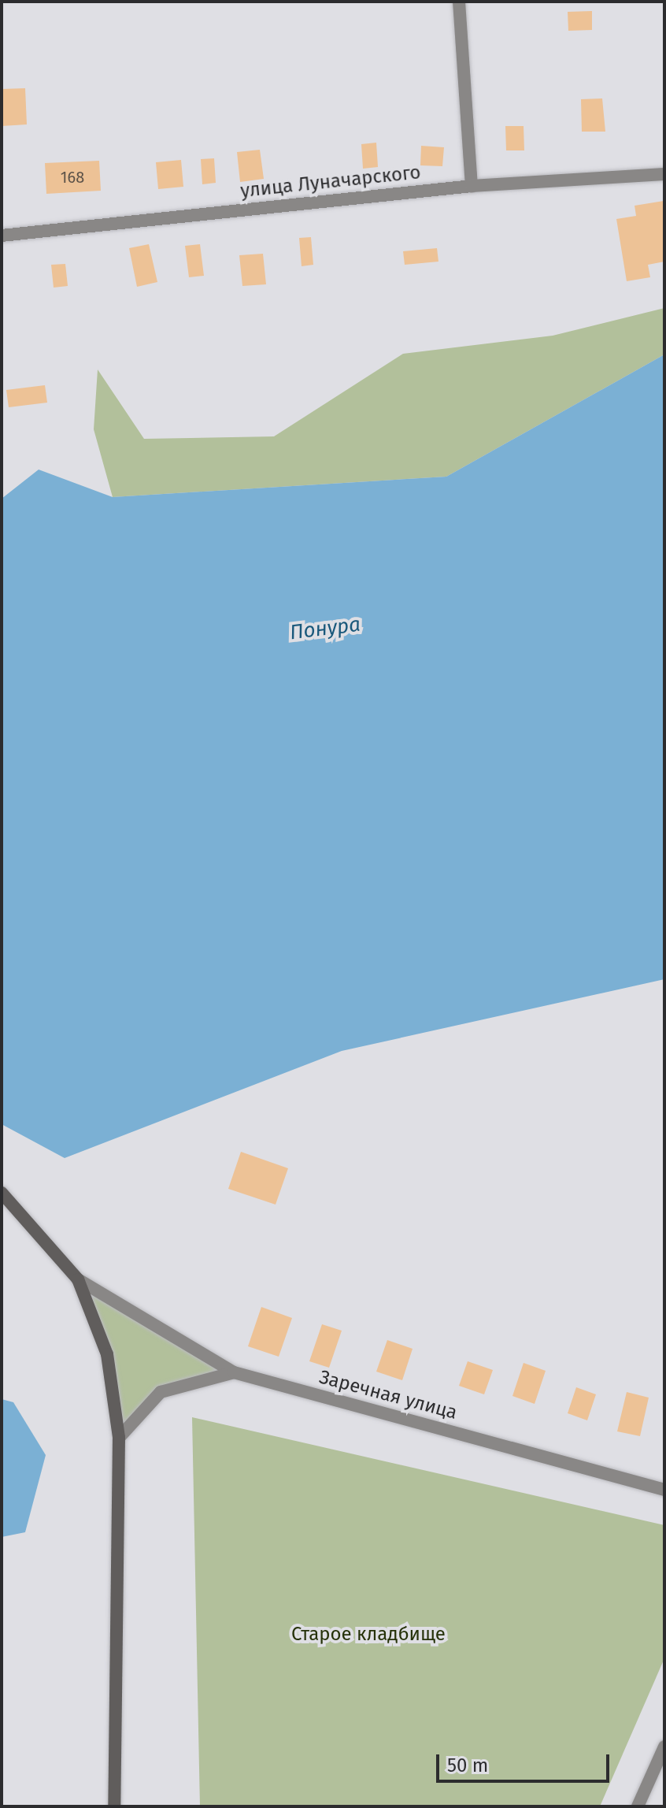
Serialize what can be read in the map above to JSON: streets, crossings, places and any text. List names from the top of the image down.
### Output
{
  "streets": {
    "street": ["улица Луначарского", "Заречная улица"]
  },
  "water": ["Понура"],
  "parks": ["Старое кладбище"],
  "house_numbers": ["168"],
  "scale_bar": "50 m"
}
